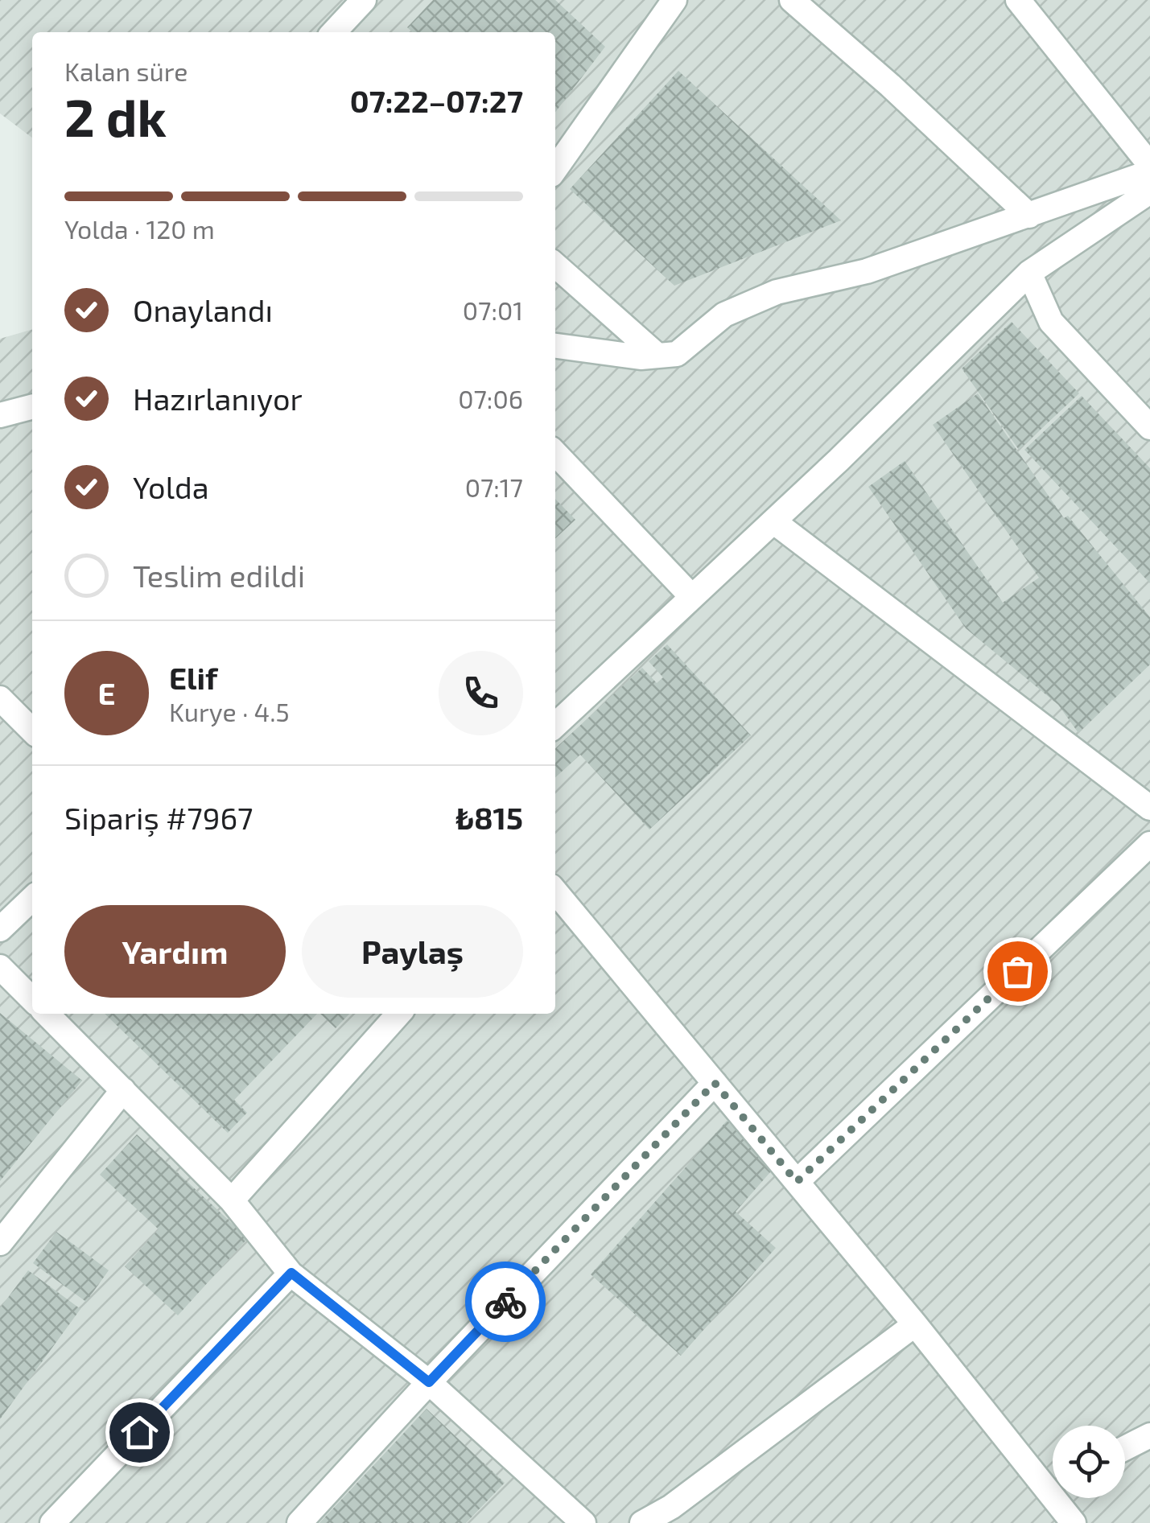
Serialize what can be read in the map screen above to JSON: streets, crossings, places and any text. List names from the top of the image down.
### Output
{
  "page": {
    "heading": ["2 dk", "Kalan süre", "07:22–07:27"],
    "panel": [
      "Elif",
      "Kurye · 4.5",
      "Sipariş #7967",
      "₺815"
    ],
    "bar": "Yolda · 120 m",
    "list": [
      ["Onaylandı", "07:01"],
      ["Hazırlanıyor", "07:06"],
      ["Yolda", "07:17"],
      "Teslim edildi"
    ],
    "round": "E",
    "buttons": ["Yardım", "Paylaş"]
  }
}
